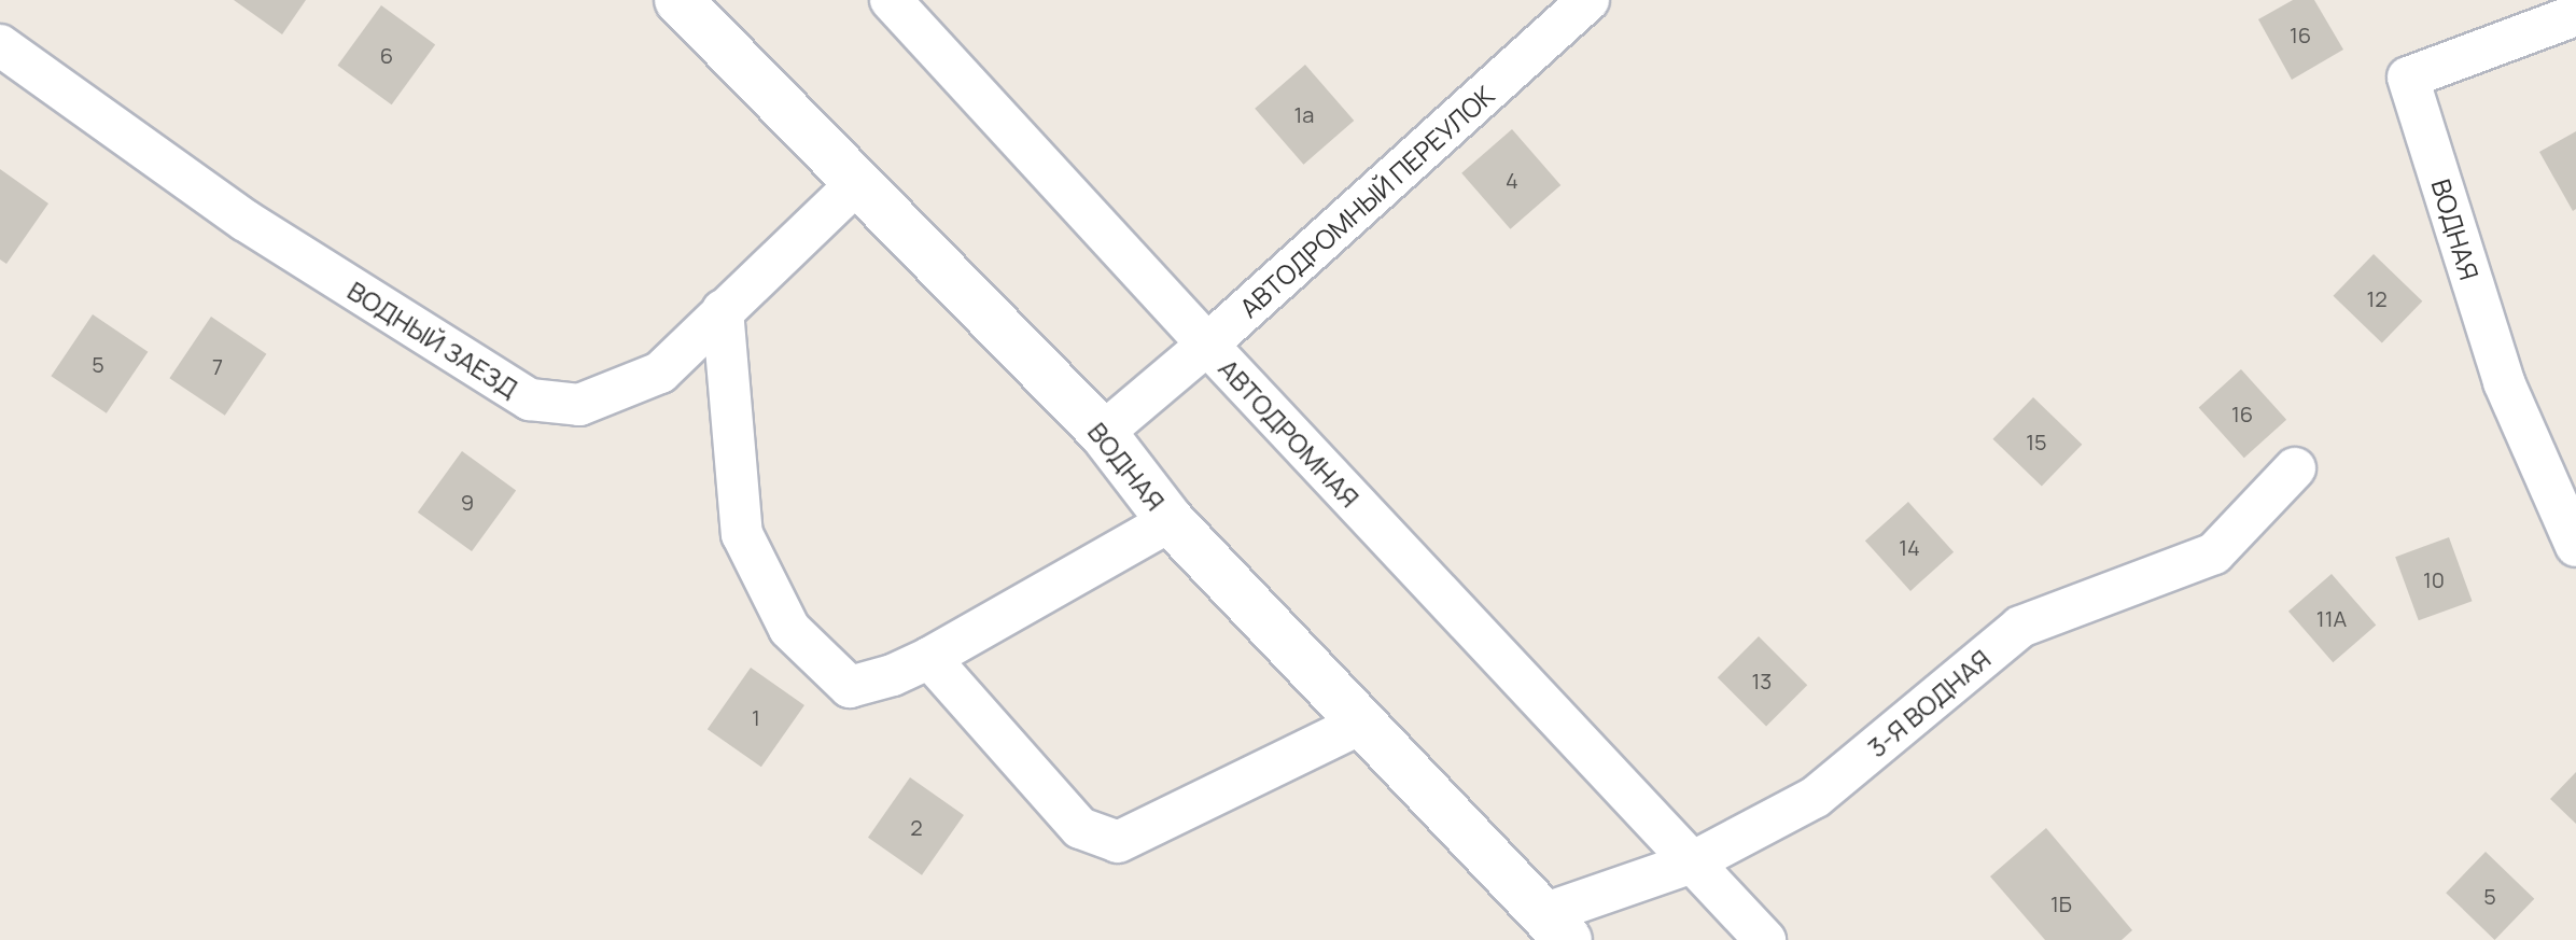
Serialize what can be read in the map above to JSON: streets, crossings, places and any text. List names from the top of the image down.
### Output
{
  "streets": {
    "street": [
      "АВТОДРОМНЫЙ ПЕРЕУЛОК",
      "ВОДНАЯ",
      "ВОДНЫЙ ЗАЕЗД",
      "АВТОДРОМНАЯ",
      "3-Я ВОДНАЯ"
    ]
  },
  "crossings": [
    ["АВТОДРОМНЫЙ ПЕРЕУЛОК", "ВОДНАЯ"],
    ["АВТОДРОМНЫЙ ПЕРЕУЛОК", "АВТОДРОМНАЯ"],
    ["ВОДНАЯ", "ВОДНЫЙ ЗАЕЗД"],
    ["ВОДНАЯ", "3-Я ВОДНАЯ"],
    ["АВТОДРОМНАЯ", "3-Я ВОДНАЯ"]
  ],
  "house_numbers": [
    "16",
    "6",
    "1а",
    "4",
    "12",
    "5",
    "7",
    "16",
    "15",
    "9",
    "14",
    "10",
    "11А",
    "13",
    "1",
    "2",
    "5",
    "1Б"
  ]
}
